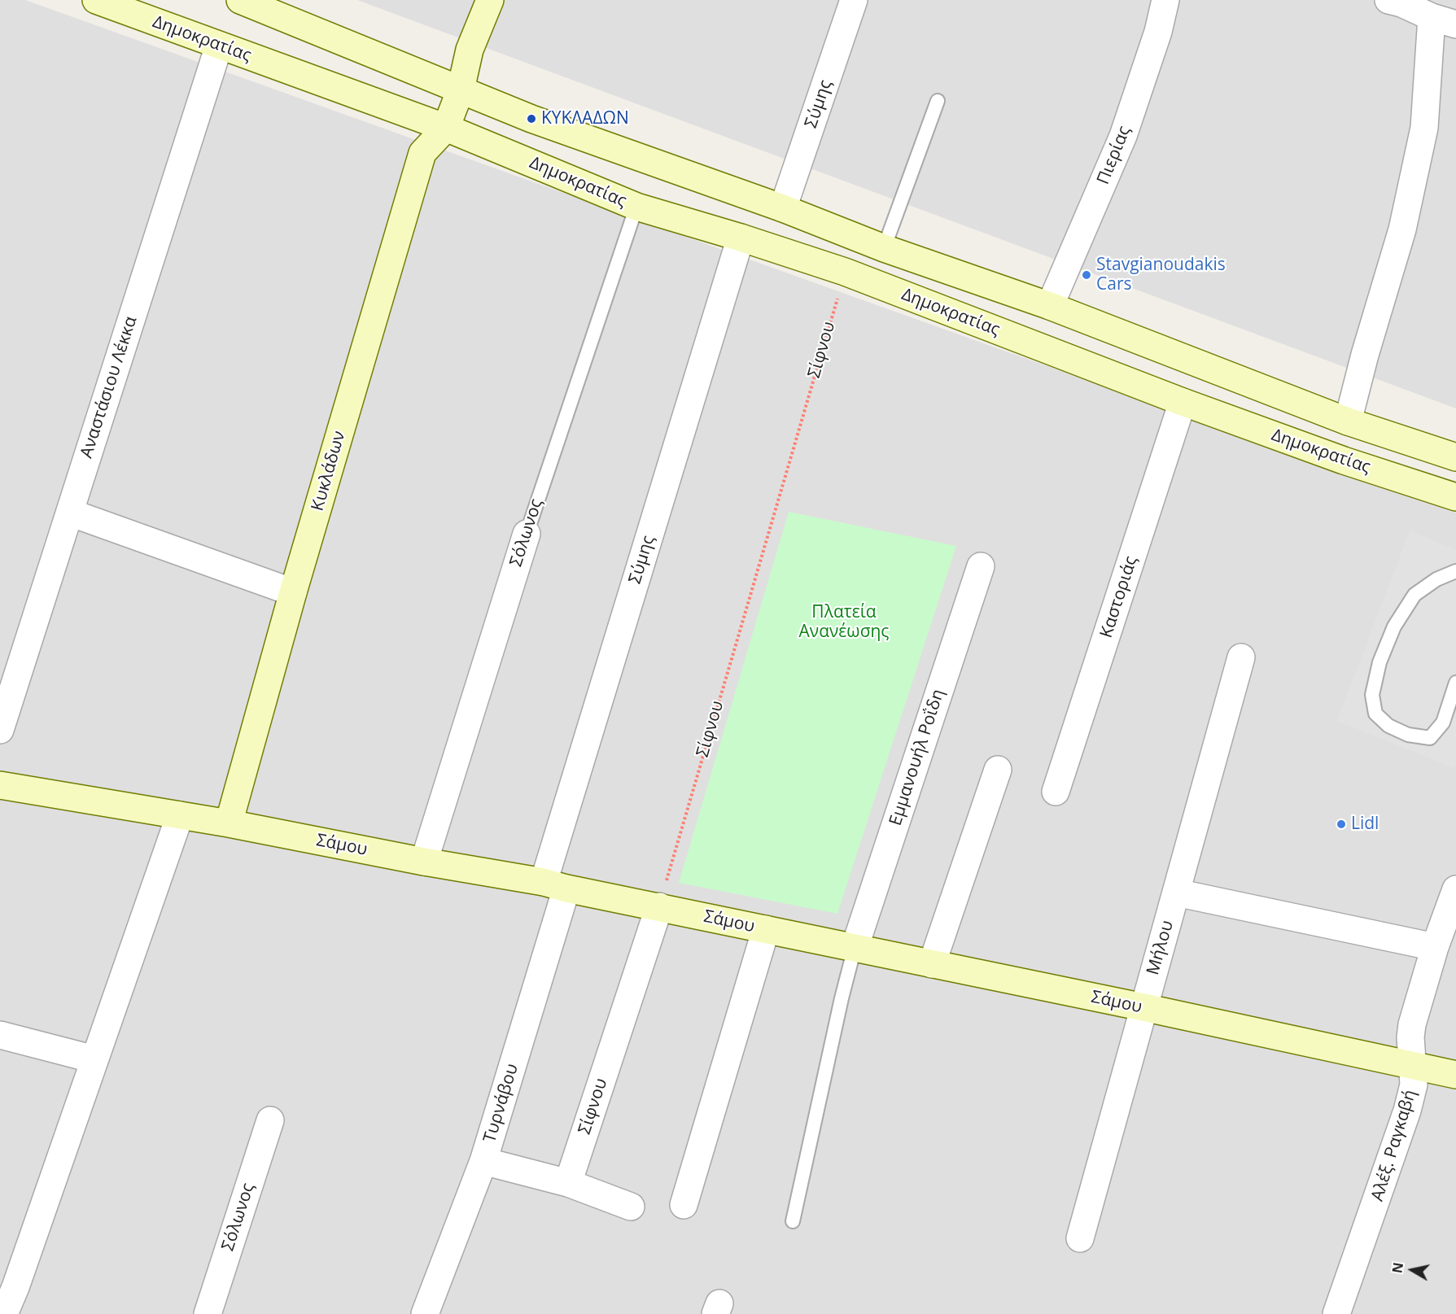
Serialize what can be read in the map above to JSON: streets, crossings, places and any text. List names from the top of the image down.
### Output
{
  "streets": {
    "main road": ["Δημοκρατίας", "Κυκλάδων", "Σάμου"],
    "street": [
      "Σύμης",
      "Πιερίας",
      "Σίφνου",
      "Αναστάσιου Λέκκα",
      "Σόλωνος",
      "Καστοριάς",
      "Εμμανουήλ Ροΐδη",
      "Μήλου",
      "Τυρνάβου",
      "Αλέξ. Ραγκαβή"
    ]
  },
  "crossings": [
    ["Δημοκρατίας", "Σύμης"],
    ["Δημοκρατίας", "Σίφνου"],
    ["Δημοκρατίας", "Αναστάσιου Λέκκα"],
    ["Δημοκρατίας", "Κυκλάδων"],
    ["Δημοκρατίας", "Σόλωνος"],
    ["Δημοκρατίας", "Καστοριάς"],
    ["Σύμης", "Σάμου"],
    ["Σύμης", "Τυρνάβου"],
    ["Σίφνου", "Σάμου"],
    ["Κυκλάδων", "Σάμου"],
    ["Σόλωνος", "Σάμου"],
    ["Εμμανουήλ Ροΐδη", "Σάμου"],
    ["Σάμου", "Μήλου"],
    ["Σάμου", "Τυρνάβου"],
    ["Σάμου", "Αλέξ. Ραγκαβή"]
  ],
  "parks": ["Πλατεία Ανανέωσης"],
  "places": ["ΚΥΚΛΑΔΩΝ", "Stavgianoudakis Cars", "Lidl"],
  "north": "left"
}
